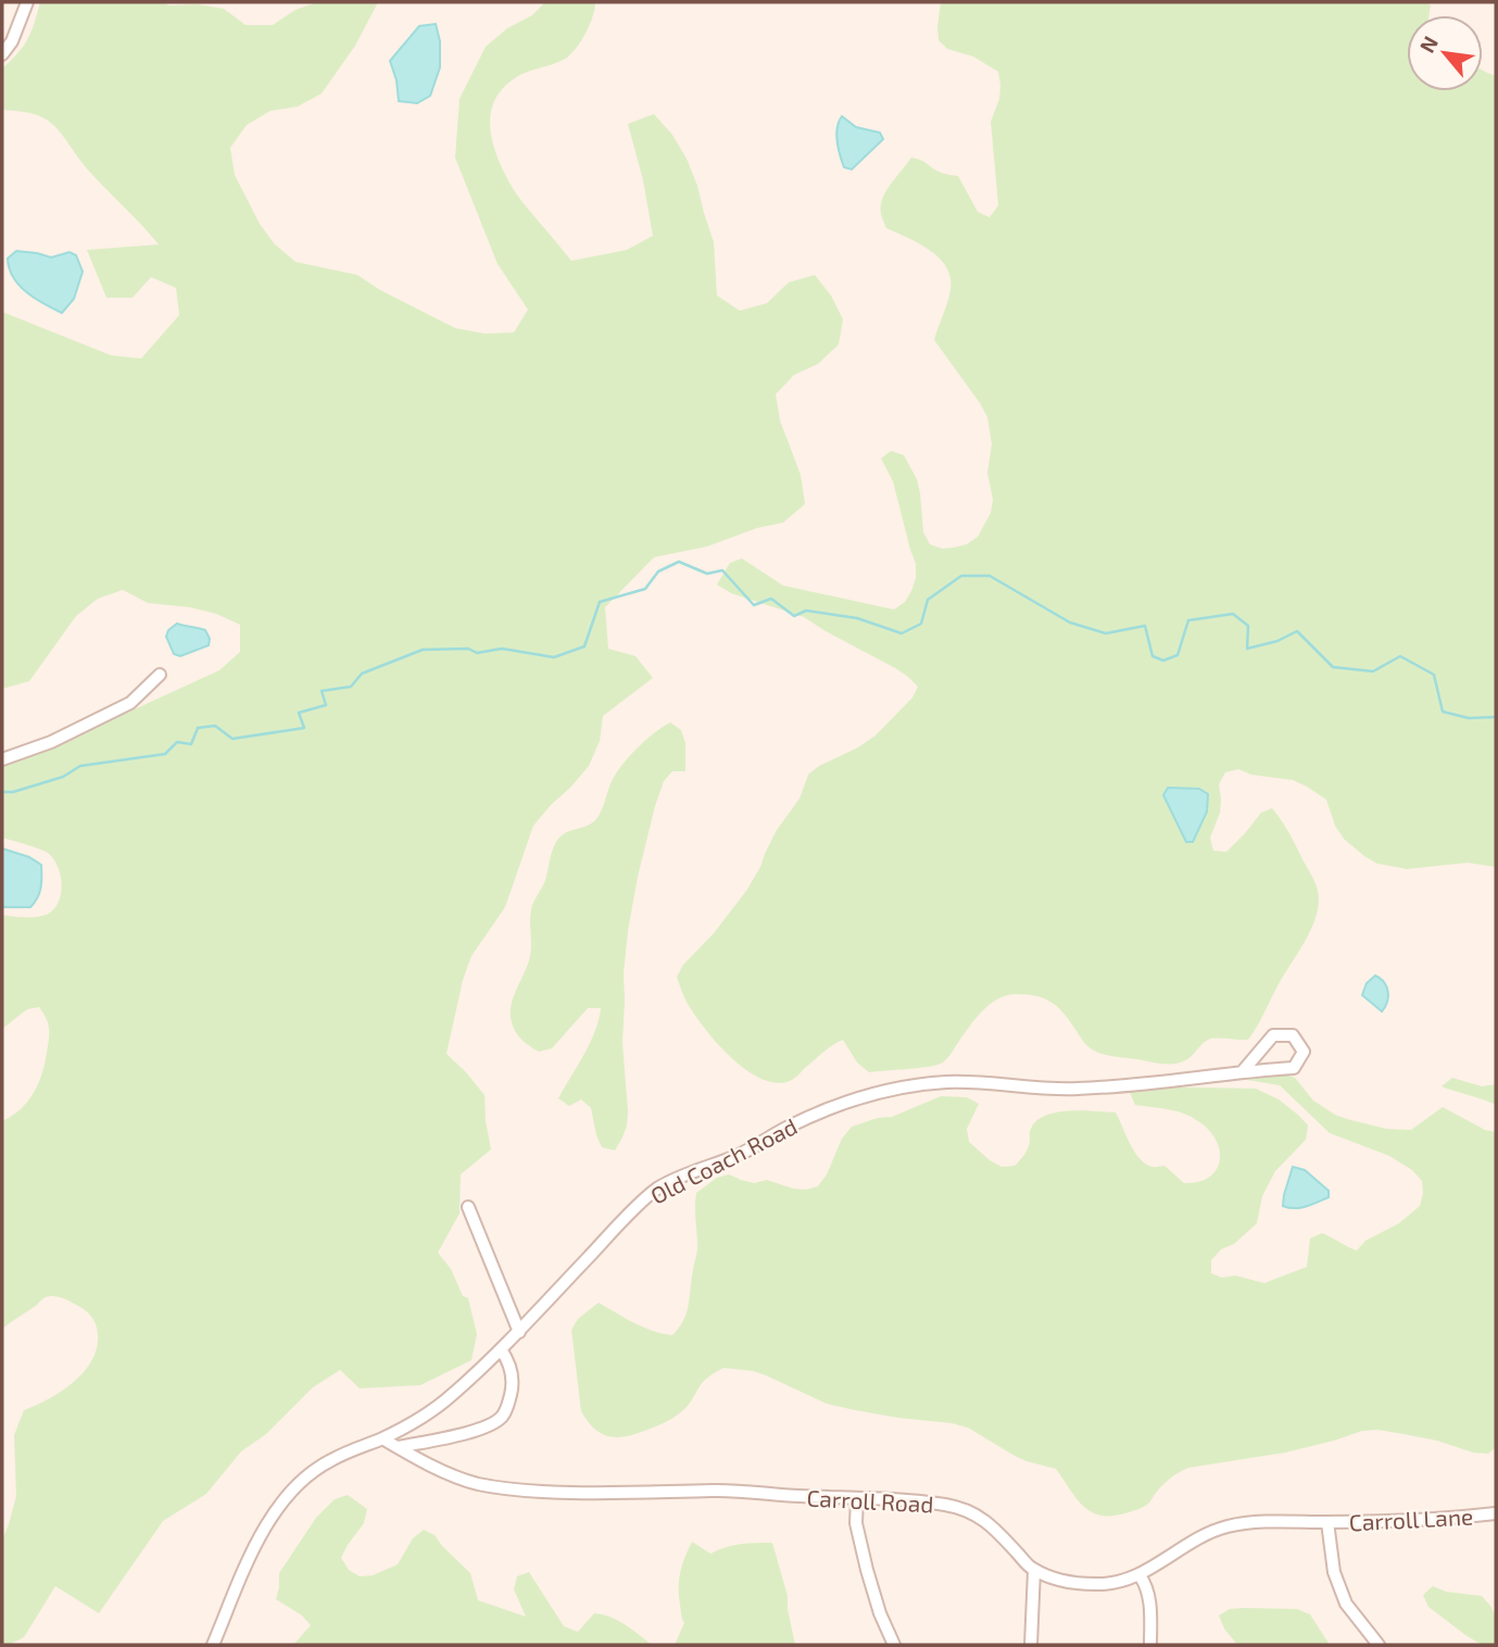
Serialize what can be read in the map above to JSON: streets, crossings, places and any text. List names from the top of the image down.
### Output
{
  "streets": {
    "street": ["Old Coach Road", "Carroll Road", "Carroll Lane"]
  },
  "crossings": [
    ["Old Coach Road", "Carroll Road"],
    ["Carroll Road", "Carroll Lane"]
  ],
  "north": "top left"
}
